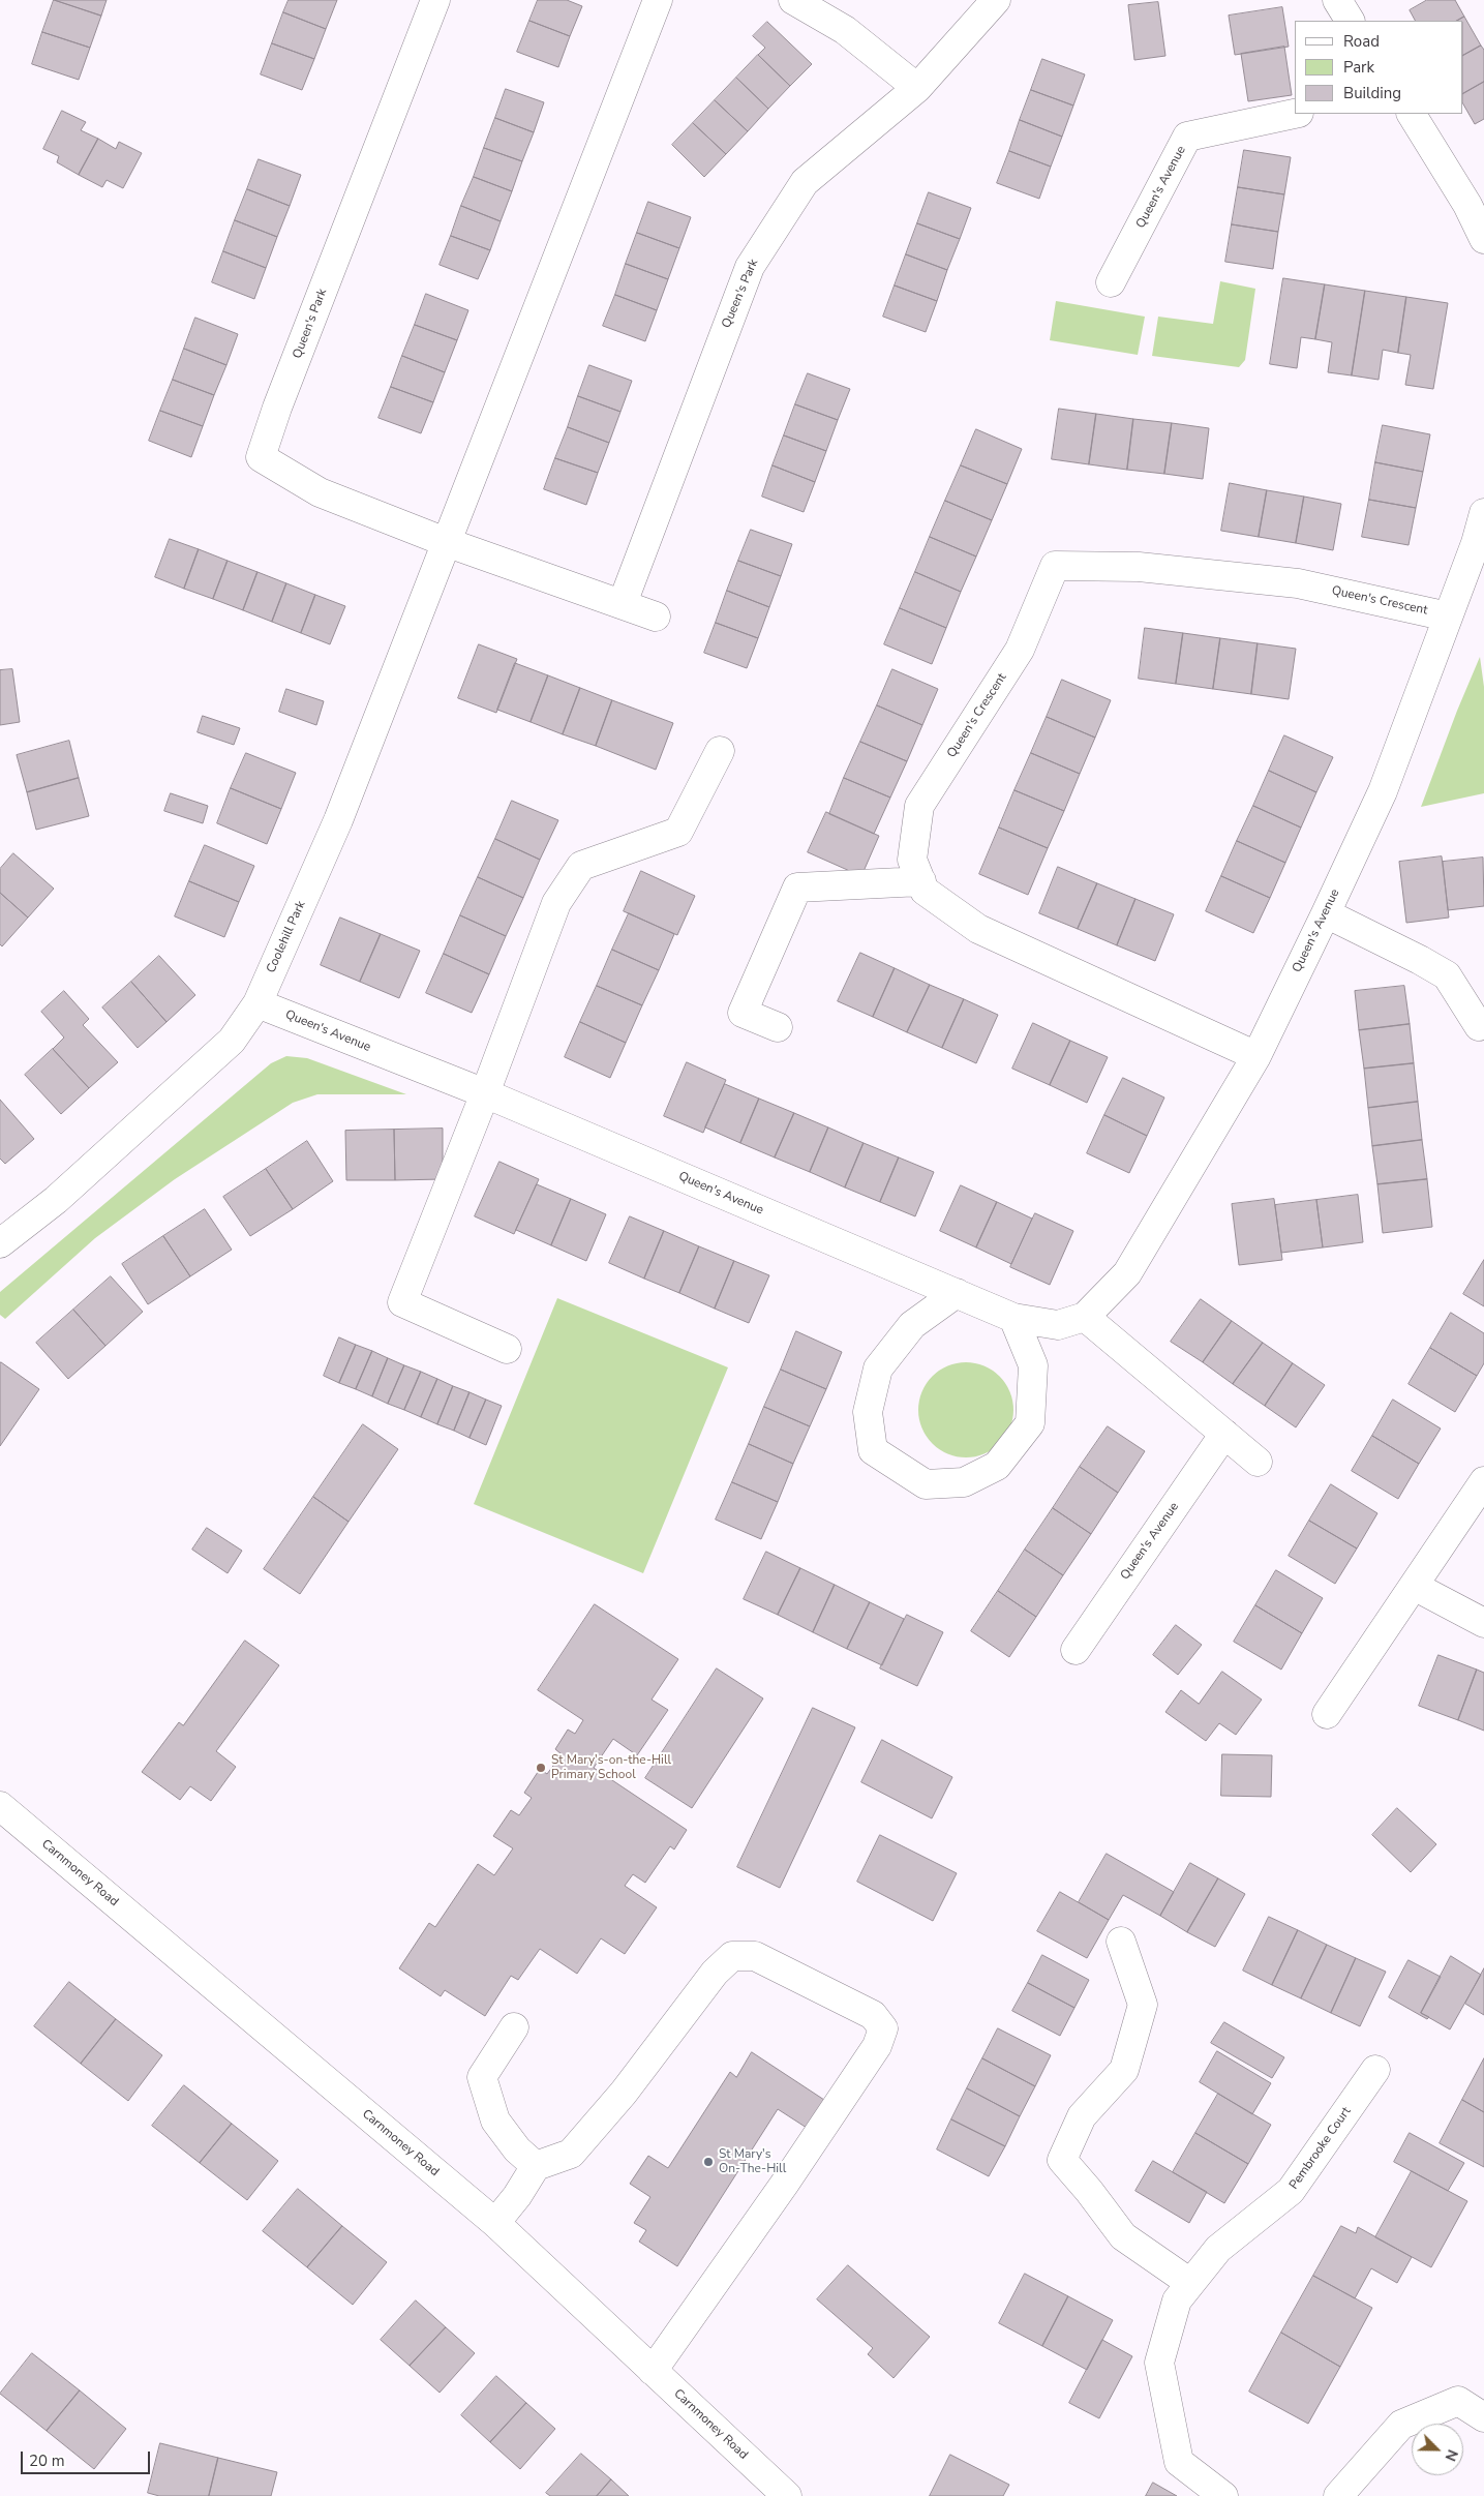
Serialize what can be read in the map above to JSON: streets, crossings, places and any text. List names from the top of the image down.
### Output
{
  "streets": {
    "street": [
      "Queen's Avenue",
      "Queen's Park",
      "Queen's Crescent",
      "Coolehill Park",
      "Carnmoney Road",
      "Pembrooke Court"
    ]
  },
  "crossings": [
    ["Queen's Avenue", "Queen's Crescent"],
    ["Queen's Avenue", "Coolehill Park"],
    ["Queen's Park", "Coolehill Park"]
  ],
  "places": ["St Mary's-on-the-Hill Primary School", "St Mary's On-The-Hill"],
  "legend": ["Road", "Park", "Building"],
  "scale_bar": "20 m",
  "north": "bottom right"
}
